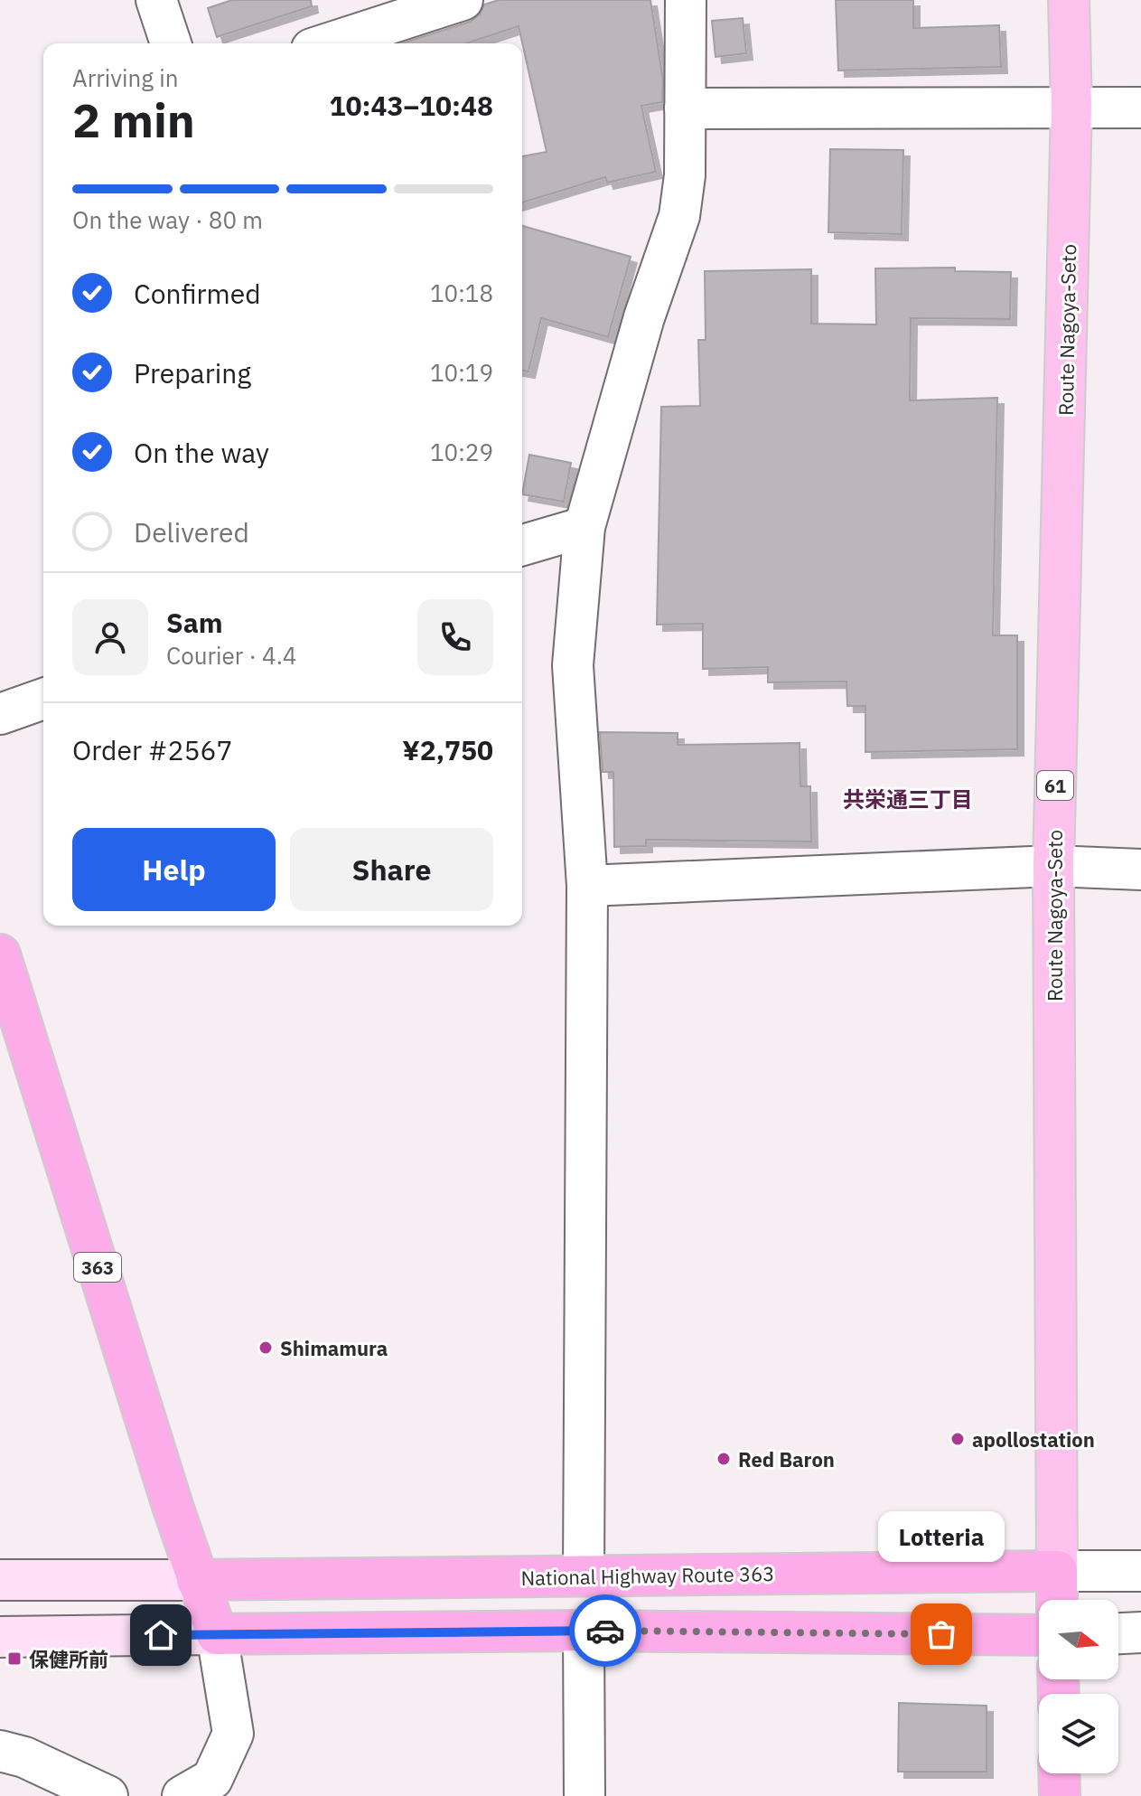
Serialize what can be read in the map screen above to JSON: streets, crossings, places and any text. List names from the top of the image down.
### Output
{
  "streets": {
    "highway": ["363", "National Highway Route 363"],
    "main road": ["Route Nagoya-Seto", "61"]
  },
  "crossings": [
    ["Route Nagoya-Seto", "National Highway Route 363"],
    ["363", "National Highway Route 363"]
  ],
  "districts": ["共栄通三丁目"],
  "places": {
    "other": [
      "Shimamura",
      "apollostation",
      "Red Baron",
      "Lotteria"
    ],
    "transit": ["保健所前"]
  },
  "north": "right",
  "page": {
    "heading": ["2 min", "Arriving in", "10:43–10:48"],
    "panel": [
      "Sam",
      "Courier · 4.4",
      "Order #2567",
      "¥2,750"
    ],
    "bar": "On the way · 80 m",
    "list": [
      ["Confirmed", "10:18"],
      ["Preparing", "10:19"],
      ["On the way", "10:29"],
      "Delivered"
    ],
    "buttons": ["Help", "Share"],
    "bubble": "Lotteria"
  }
}
